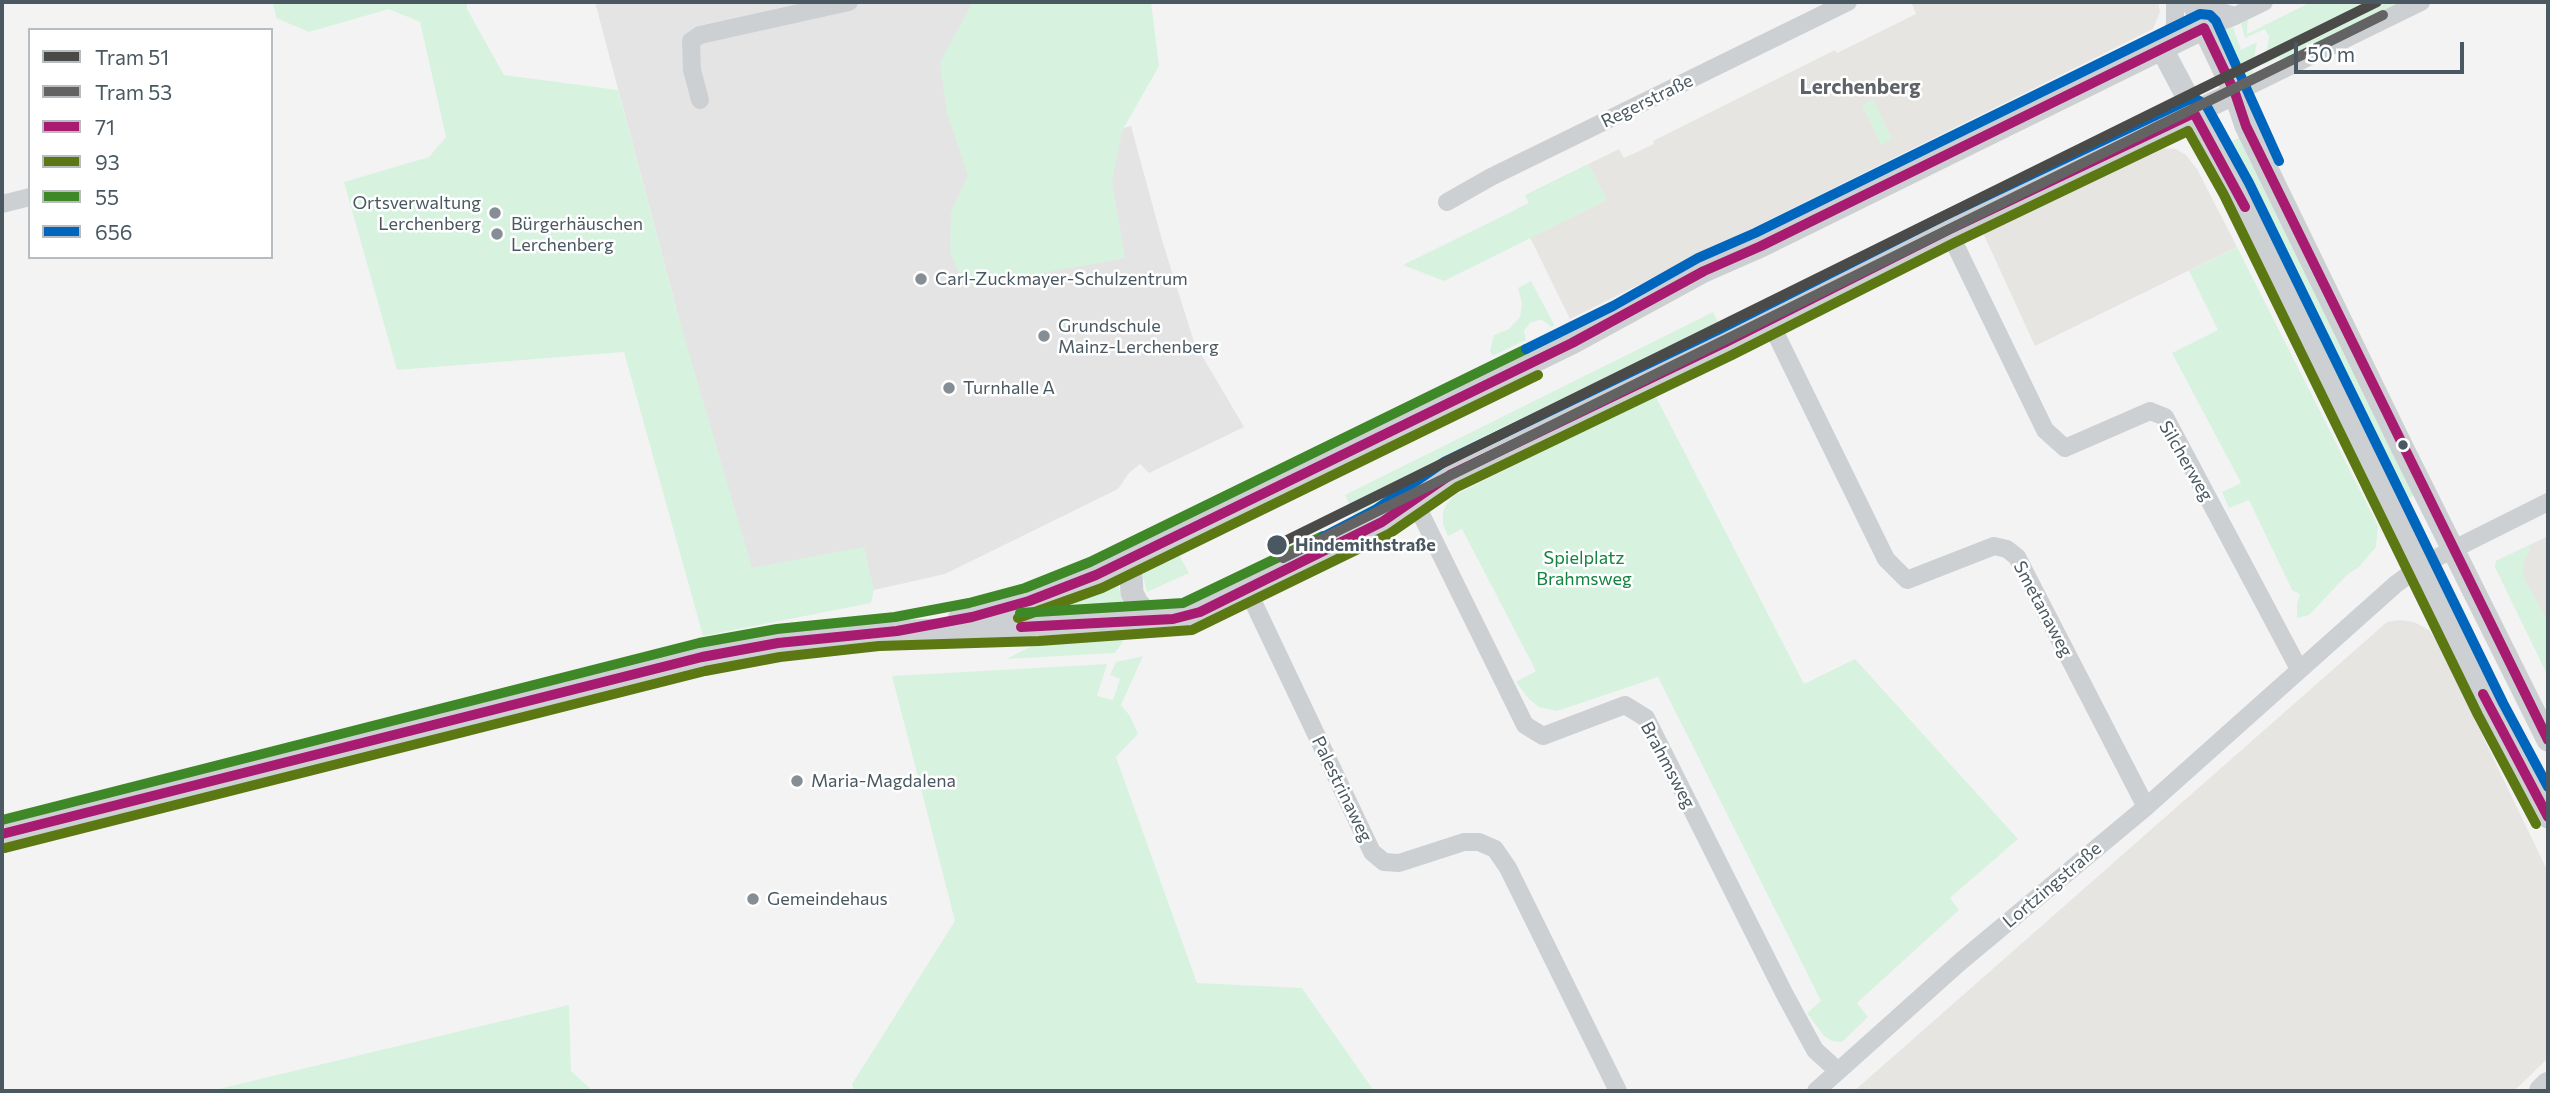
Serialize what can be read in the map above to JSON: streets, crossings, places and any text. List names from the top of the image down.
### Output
{
  "streets": {
    "street": [
      "Regerstraße",
      "Silcherweg",
      "Smetanaweg",
      "Brahmsweg",
      "Palestrinaweg",
      "Lortzingstraße"
    ]
  },
  "crossings": [
    ["Silcherweg", "Lortzingstraße"],
    ["Smetanaweg", "Lortzingstraße"],
    ["Brahmsweg", "Lortzingstraße"]
  ],
  "districts": ["Lerchenberg"],
  "parks": ["Spielplatz Brahmsweg"],
  "places": [
    "Ortsverwaltung Lerchenberg",
    "Bürgerhäuschen Lerchenberg",
    "Carl-Zuckmayer-Schulzentrum",
    "Grundschule Mainz-Lerchenberg",
    "Turnhalle A",
    "Hindemithstraße",
    "Maria-Magdalena",
    "Gemeindehaus"
  ],
  "lines": [
    "tram line 51",
    "transit line 656",
    "tram line 53",
    "transit line 71",
    "transit line 93",
    "transit line 55"
  ],
  "legend": [
    "Tram 51",
    "Tram 53",
    "71",
    "93",
    "55",
    "656"
  ],
  "scale_bar": "50 m"
}
